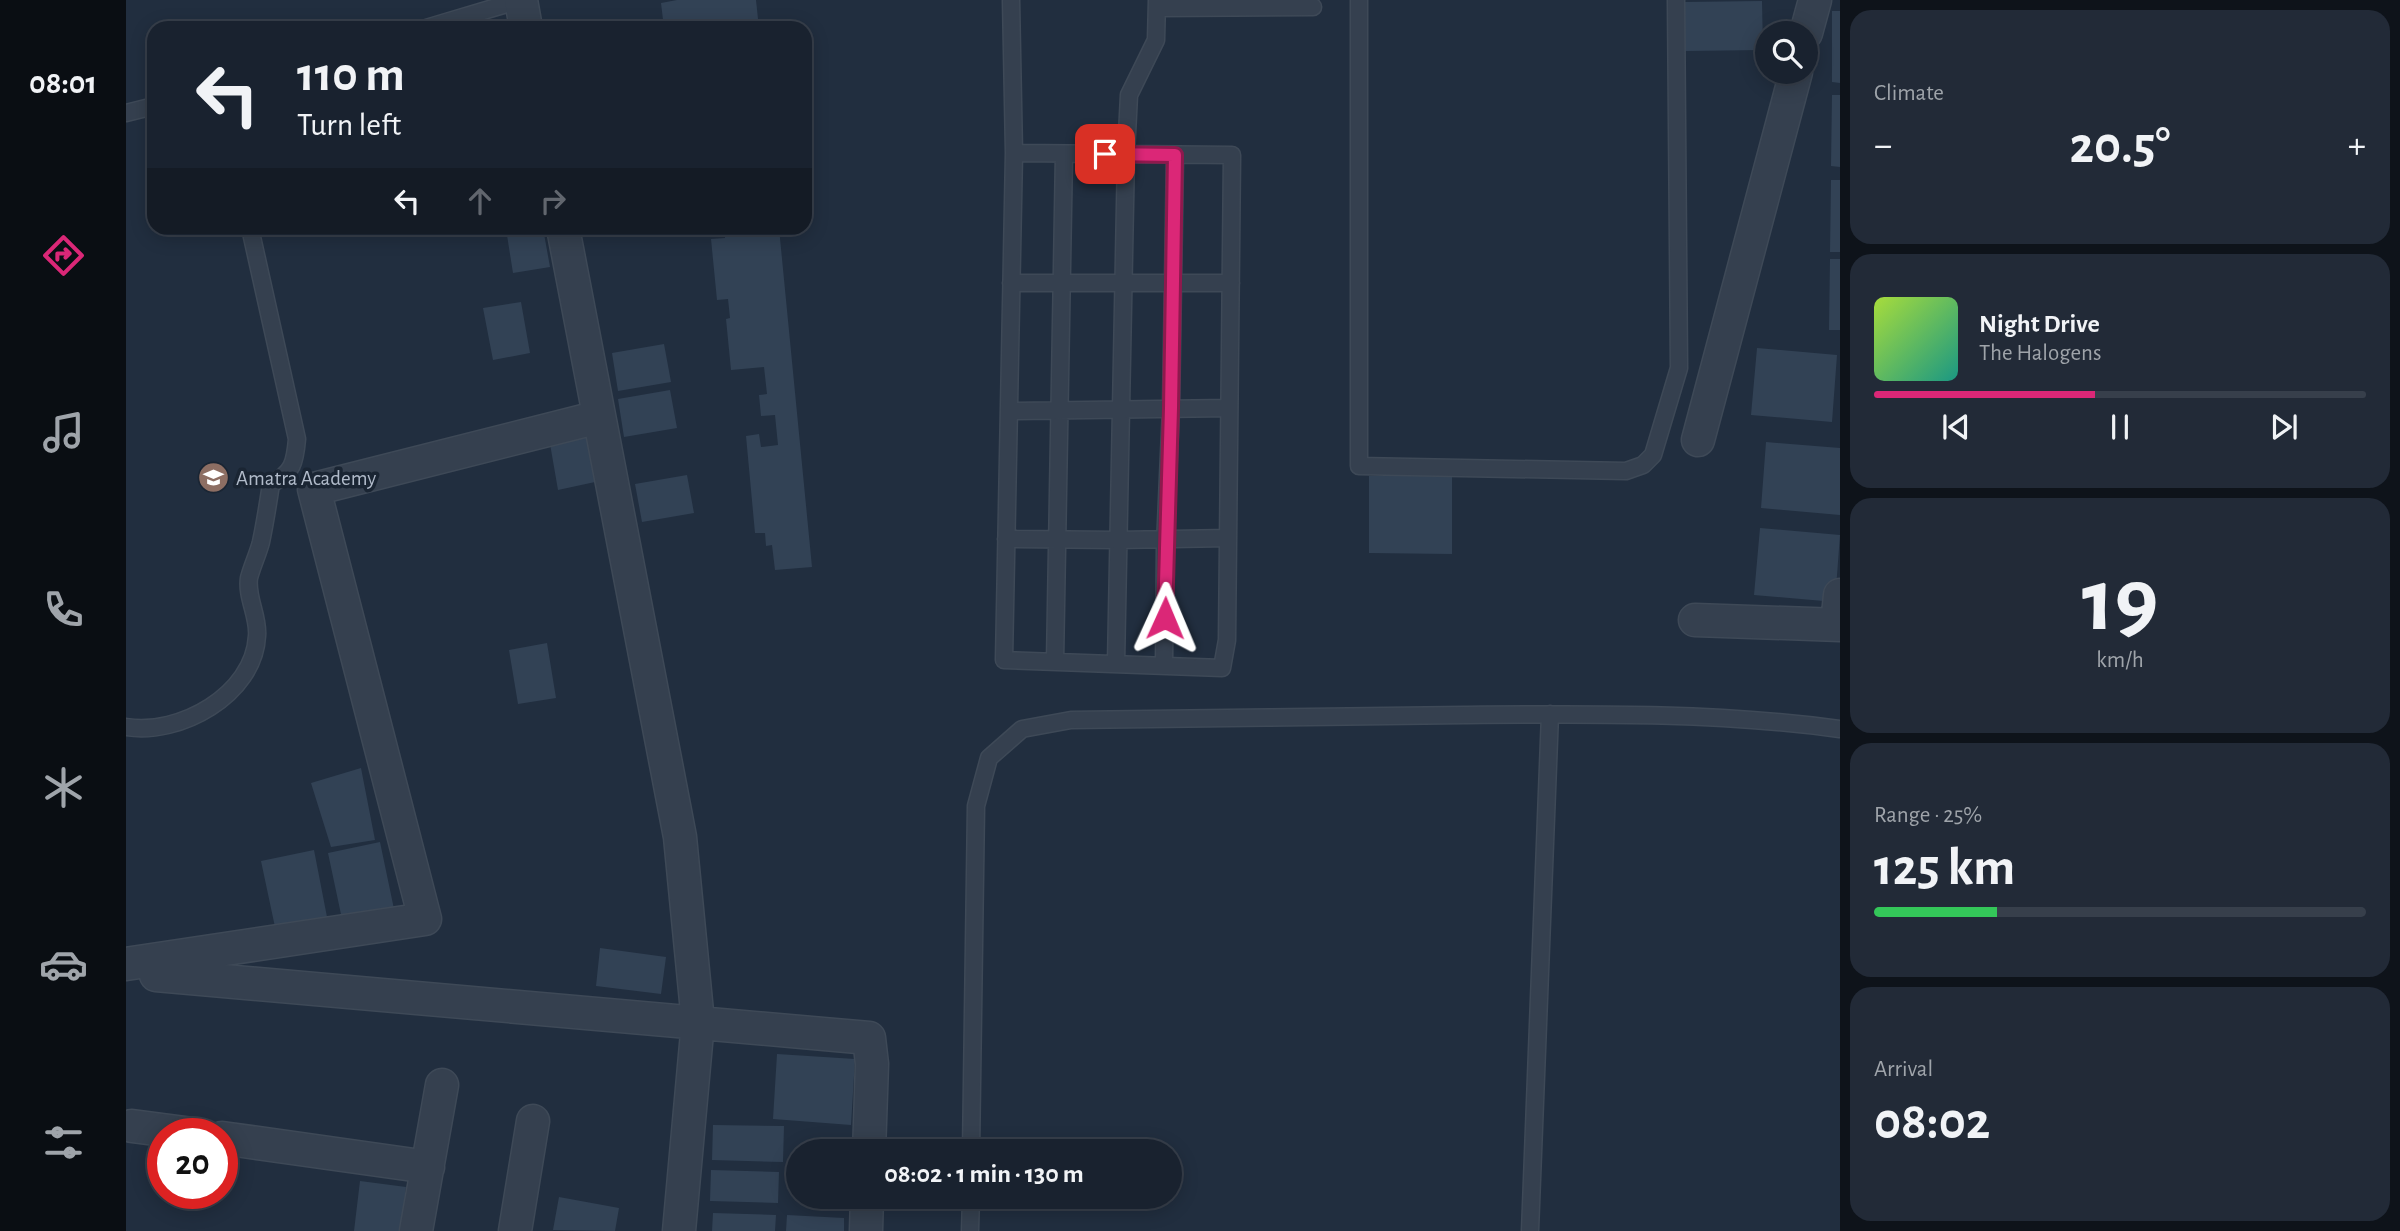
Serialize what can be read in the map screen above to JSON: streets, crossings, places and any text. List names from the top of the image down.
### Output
{
  "places": {
    "school or university": ["Amatra Academy"]
  },
  "page": {
    "tabs": "08:01",
    "tile": [
      "Climate",
      ["19", "km/h"],
      ["Range · 25%", "125 km"],
      ["Arrival", "08:02"]
    ],
    "turn": ["110 m", "Turn left"],
    "heat": ["−", "20.5°", "+"],
    "song": ["Night Drive", "The Halogens"],
    "limit": "20",
    "trip": "08:02 · 1 min · 130 m"
  }
}
